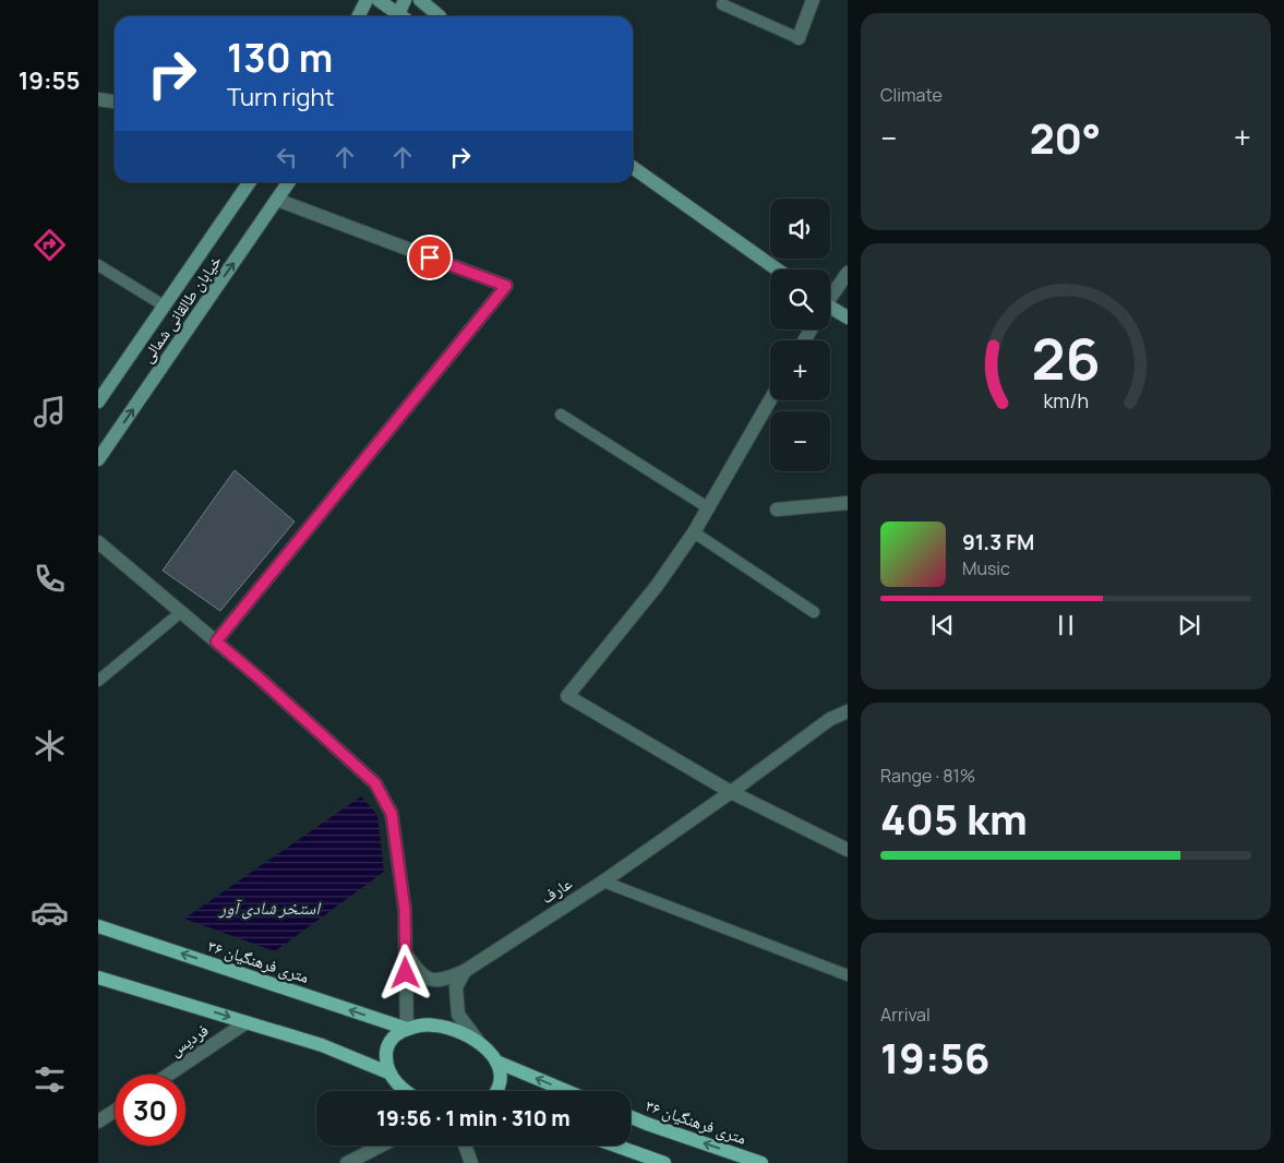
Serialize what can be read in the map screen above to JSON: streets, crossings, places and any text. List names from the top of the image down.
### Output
{
  "streets": {
    "main road": ["خیابان طالقانی شمالی", "۳۶ متری فرهنگیان"],
    "street": ["عارف", "فردیس"]
  },
  "water": ["استخر شادی آور"],
  "page": {
    "tabs": "19:55",
    "tile": [
      "Climate",
      ["Range · 81%", "405 km"],
      ["Arrival", "19:56"]
    ],
    "turn": ["130 m", "Turn right"],
    "heat": ["−", "20°", "+"],
    "map_buttons": ["+", "−"],
    "song": ["91.3 FM", "Music"],
    "limit": "30",
    "trip": "19:56 · 1 min · 310 m",
    "gauge": ["26", "km/h"]
  }
}
